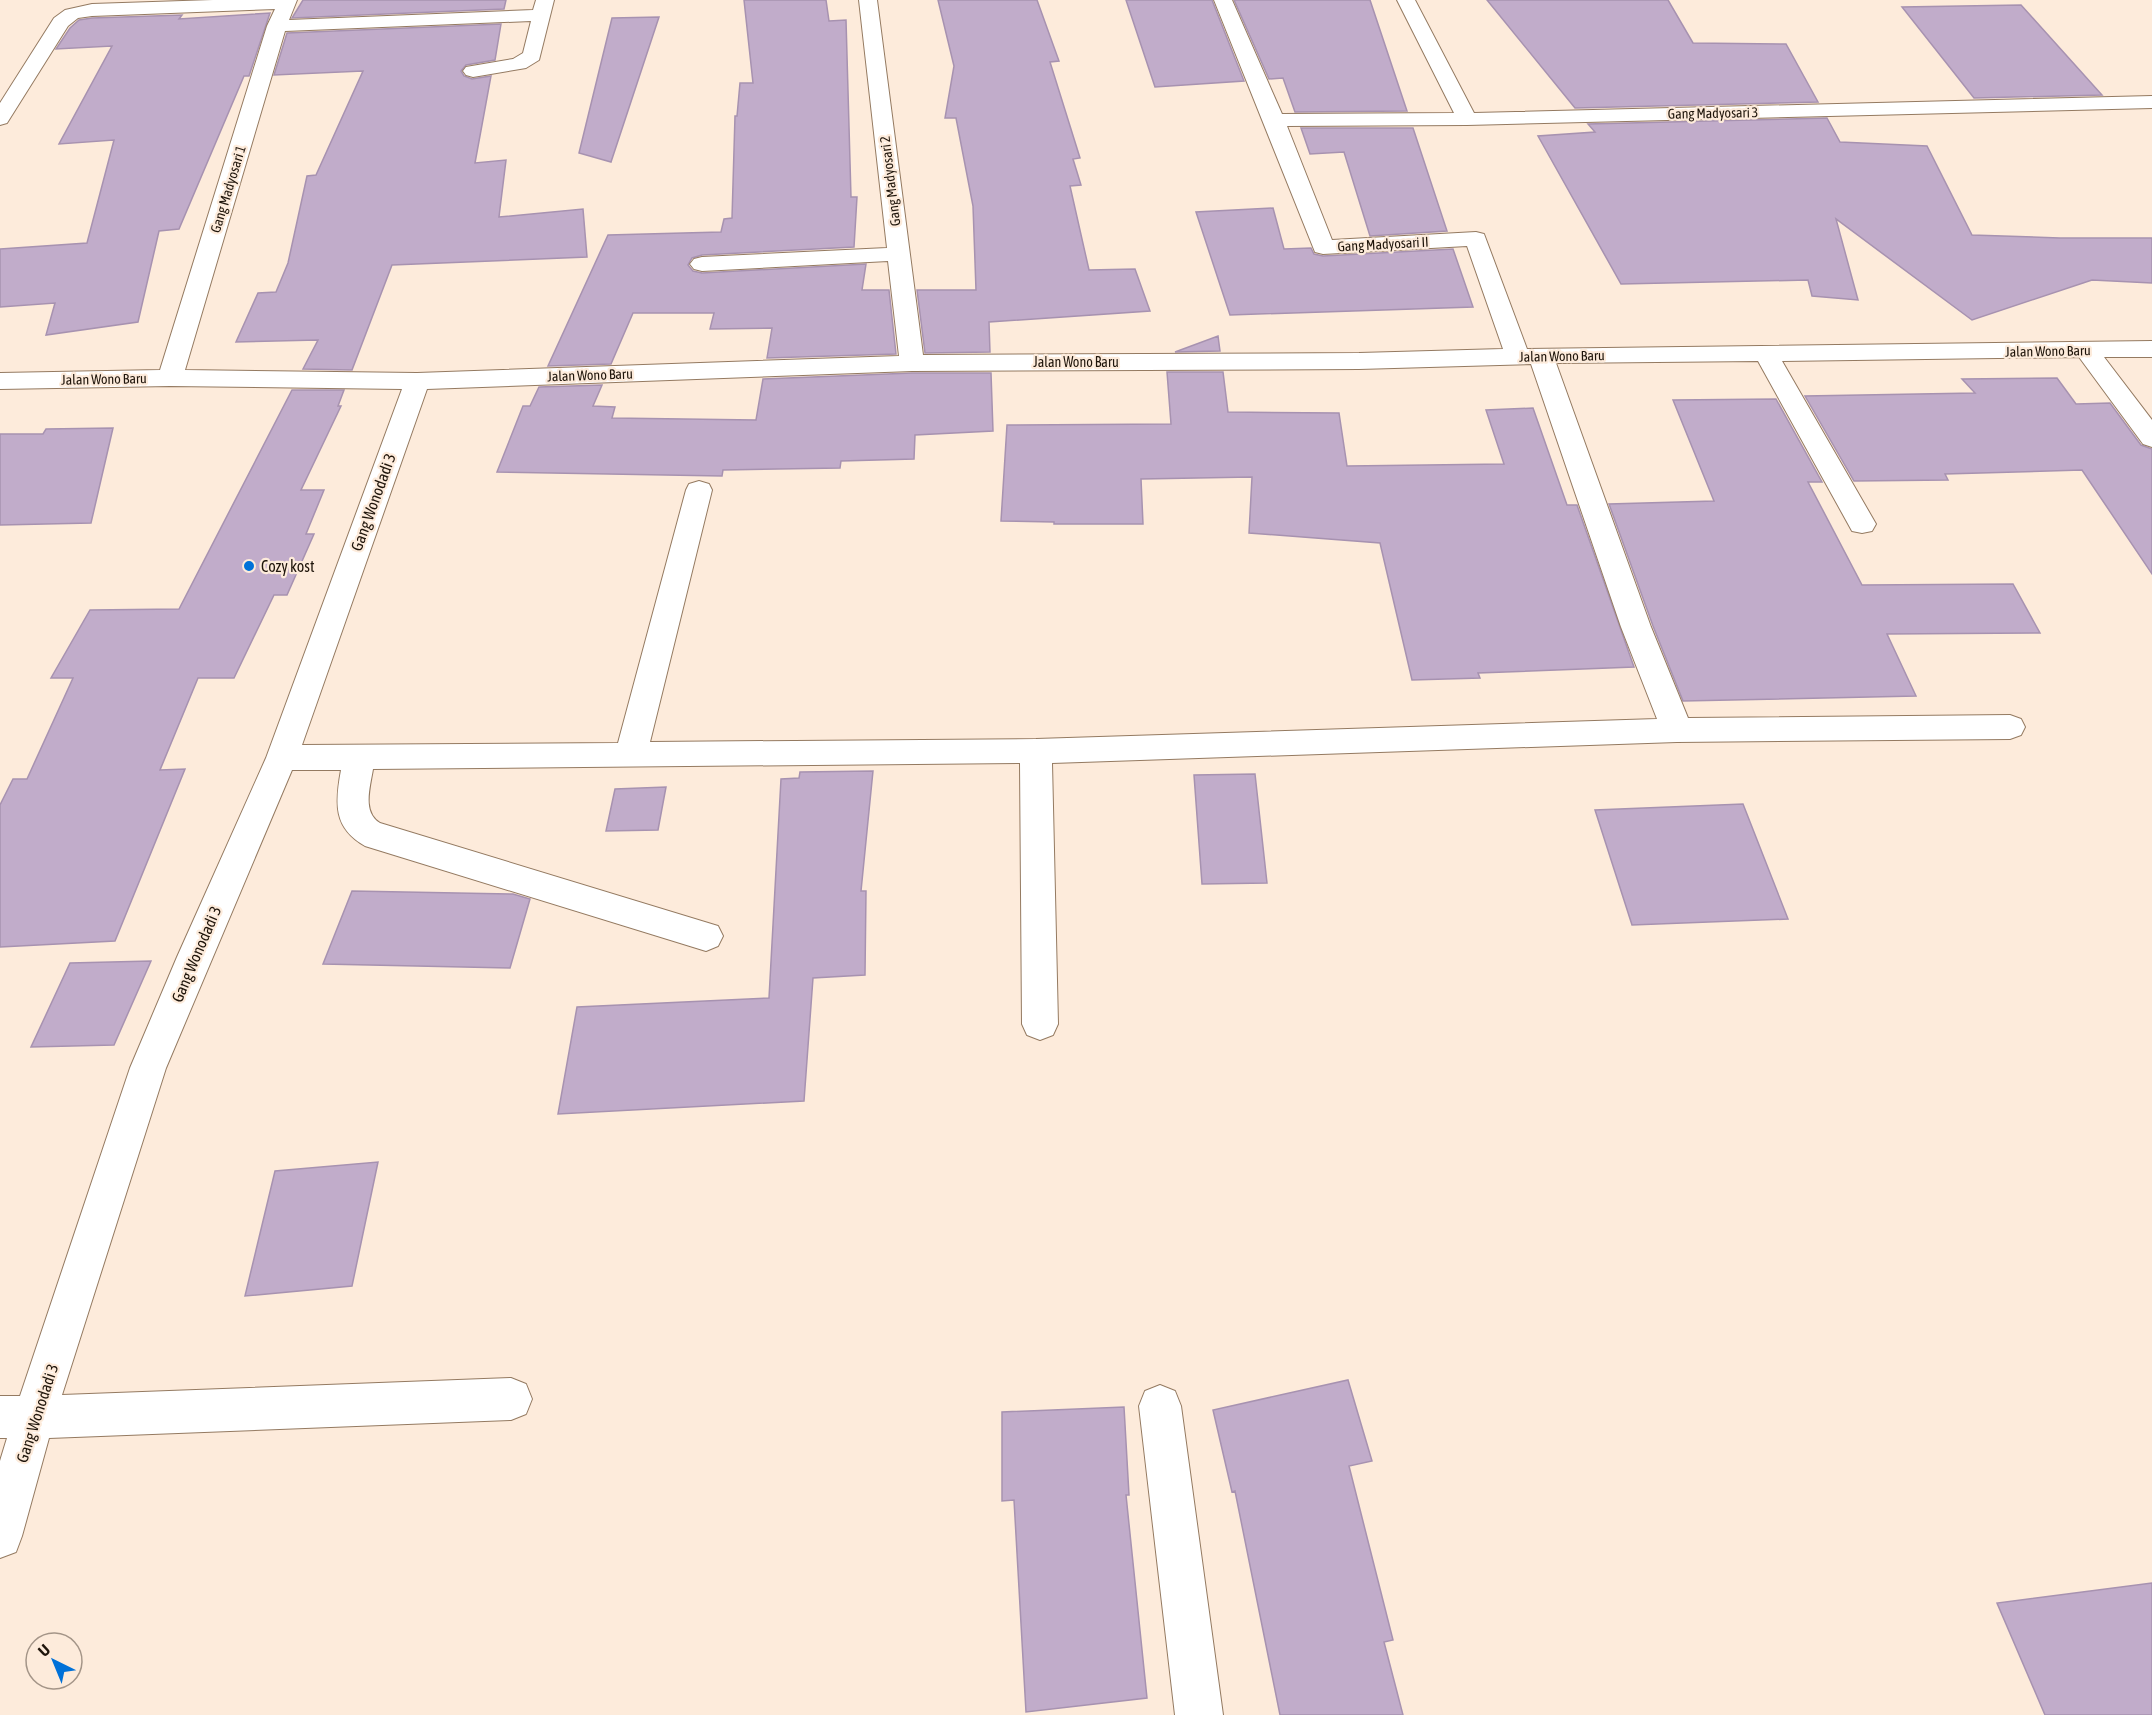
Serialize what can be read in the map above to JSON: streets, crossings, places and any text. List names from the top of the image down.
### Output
{
  "streets": {
    "street": [
      "Gang Madyosari 3",
      "Gang Madyosari 2",
      "Gang Madyosari 1",
      "Gang Madyosari II",
      "Jalan Wono Baru",
      "Gang Wonodadi 3"
    ]
  },
  "crossings": [
    ["Gang Madyosari 3", "Gang Madyosari II"],
    ["Gang Madyosari 2", "Jalan Wono Baru"],
    ["Gang Madyosari 1", "Jalan Wono Baru"],
    ["Gang Madyosari II", "Jalan Wono Baru"],
    ["Jalan Wono Baru", "Gang Wonodadi 3"]
  ],
  "places": ["Cozy kost"],
  "north": "top left"
}
